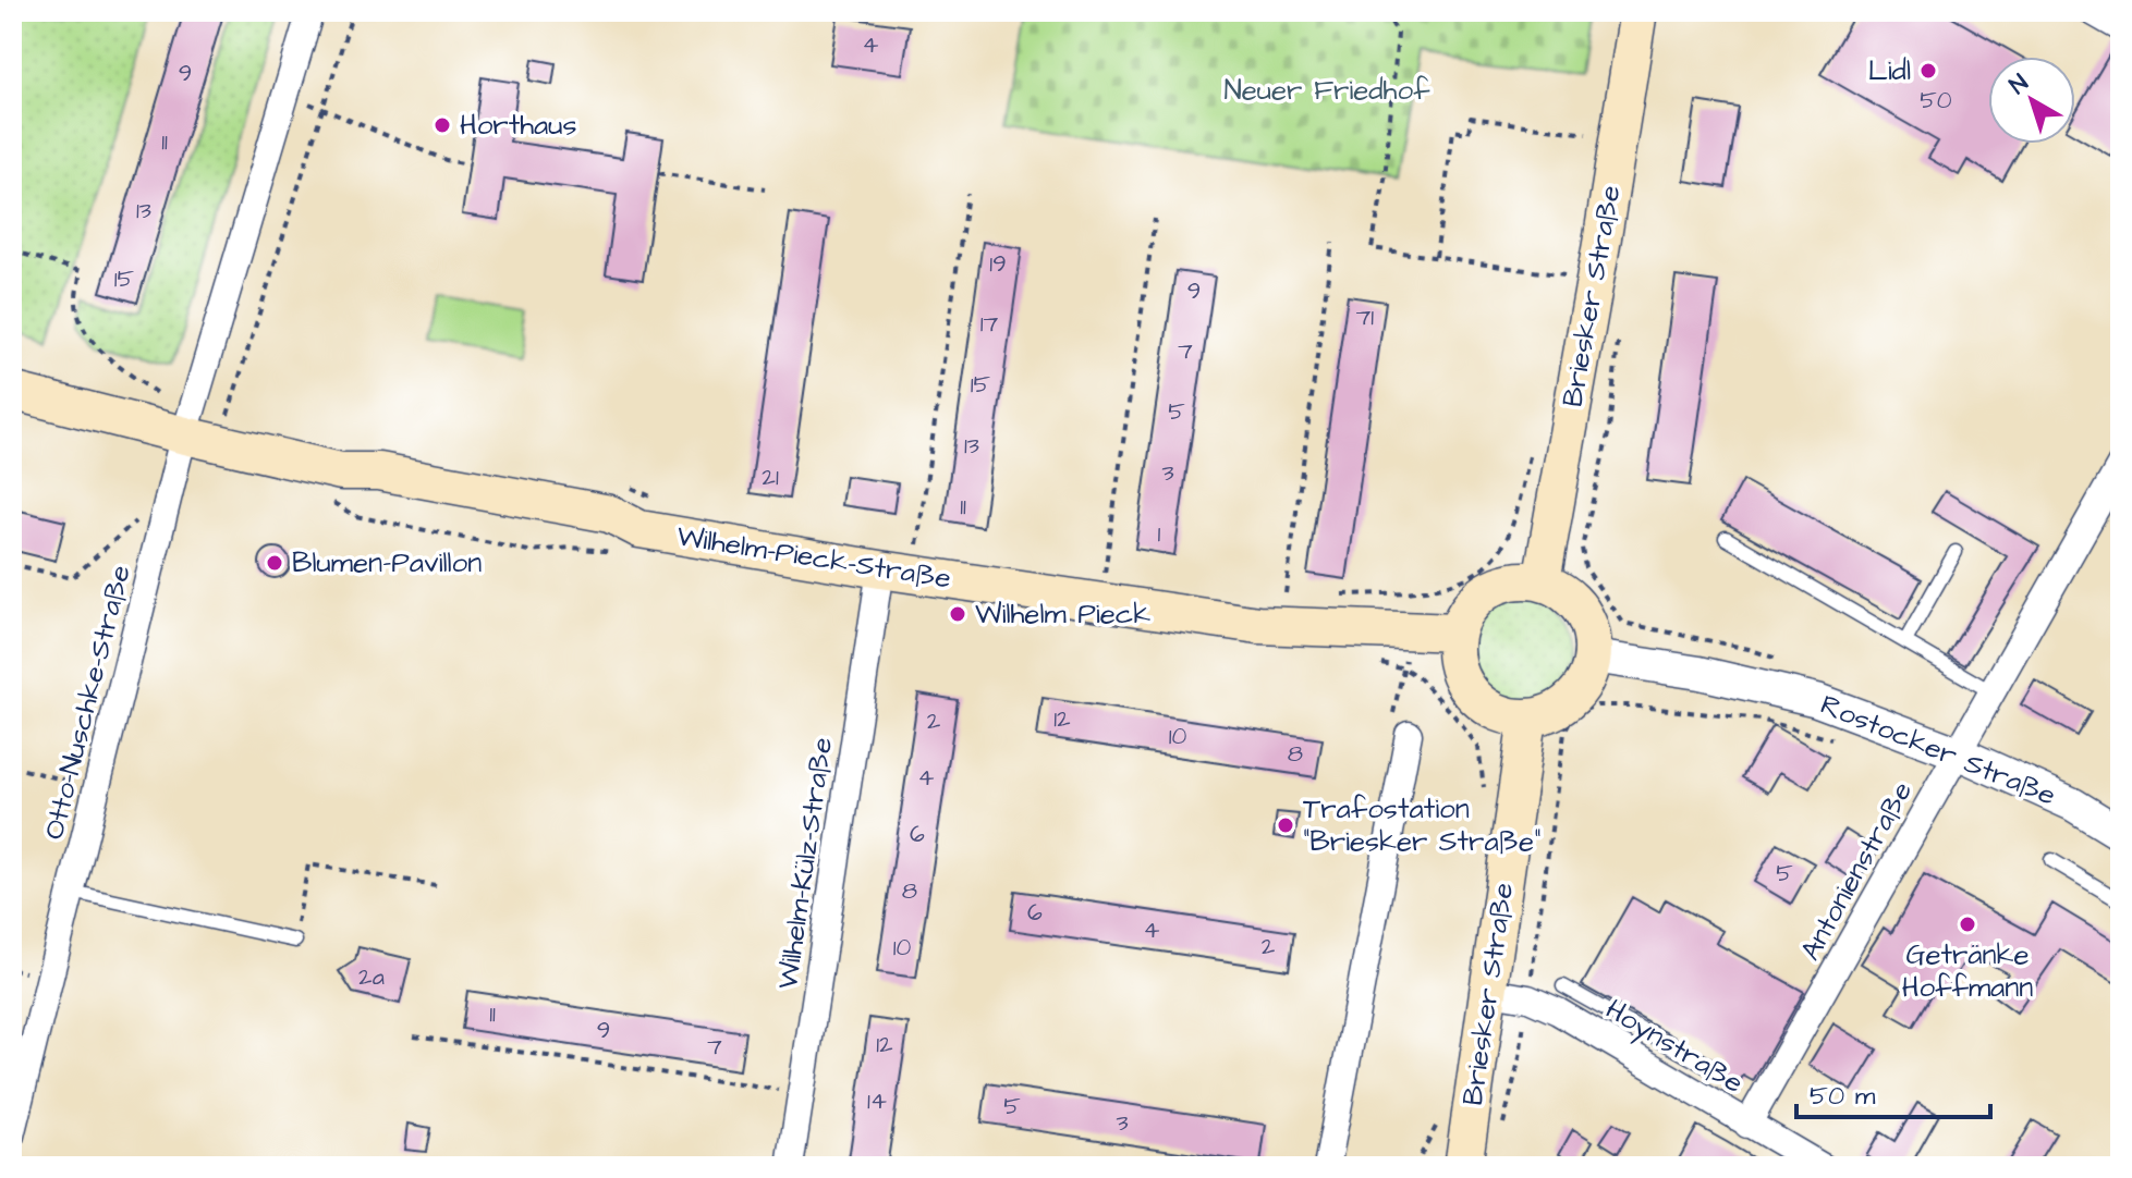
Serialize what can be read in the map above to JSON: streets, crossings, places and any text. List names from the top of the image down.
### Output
{
  "streets": {
    "main road": ["Briesker Straße", "Wilhelm-Pieck-Straße"],
    "street": [
      "Otto-Nuschke-Straße",
      "Rostocker Straße",
      "Wilhelm-Külz-Straße",
      "Antonienstraße",
      "Hoynstraße"
    ]
  },
  "crossings": [
    ["Briesker Straße", "Wilhelm-Pieck-Straße"],
    ["Briesker Straße", "Rostocker Straße"],
    ["Briesker Straße", "Hoynstraße"],
    ["Wilhelm-Pieck-Straße", "Otto-Nuschke-Straße"],
    ["Wilhelm-Pieck-Straße", "Rostocker Straße"],
    ["Wilhelm-Pieck-Straße", "Wilhelm-Külz-Straße"],
    ["Rostocker Straße", "Antonienstraße"],
    ["Antonienstraße", "Hoynstraße"]
  ],
  "parks": ["Neuer Friedhof"],
  "places": [
    "Lidl",
    "Horthaus",
    "Blumen-Pavillon",
    "Wilhelm Pieck",
    "Trafostation \"Briesker Straße\"",
    "Getränke Hoffmann"
  ],
  "house_numbers": [
    "4",
    "9",
    "50",
    "11",
    "13",
    "19",
    "15",
    "9",
    "71",
    "17",
    "7",
    "15",
    "5",
    "13",
    "3",
    "21",
    "11",
    "1",
    "12",
    "2",
    "10",
    "8",
    "4",
    "6",
    "5",
    "8",
    "6",
    "4",
    "2",
    "10",
    "2a",
    "11",
    "9",
    "12",
    "7",
    "14",
    "5",
    "3"
  ],
  "scale_bar": "50 m",
  "north": "top left"
}
